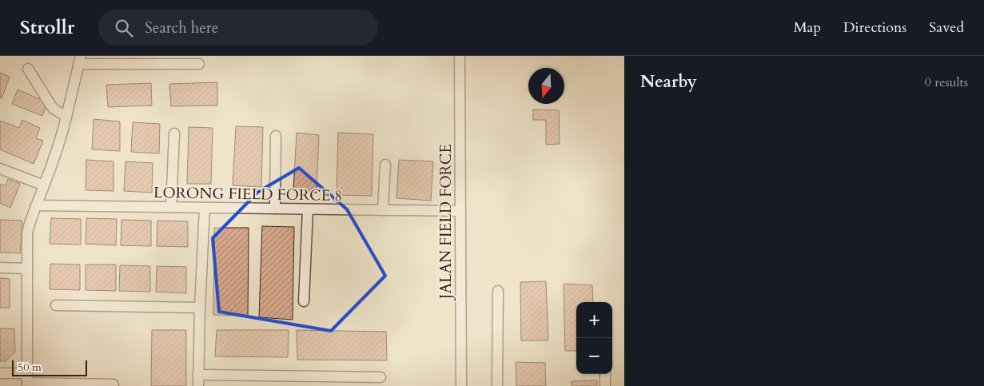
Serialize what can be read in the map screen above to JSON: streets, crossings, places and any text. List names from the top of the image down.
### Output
{
  "streets": {
    "street": ["LORONG FIELD FORCE 8", "JALAN FIELD FORCE"]
  },
  "crossings": [
    ["LORONG FIELD FORCE 8", "JALAN FIELD FORCE"]
  ],
  "scale_bar": "50 m",
  "north": "bottom",
  "page": {
    "header": "Strollr",
    "search": "Search here",
    "nav": ["Map", "Directions", "Saved"],
    "heading": ["Nearby", "0 results"],
    "map_buttons": ["+", "−"],
    "scale": "50 m"
  }
}
